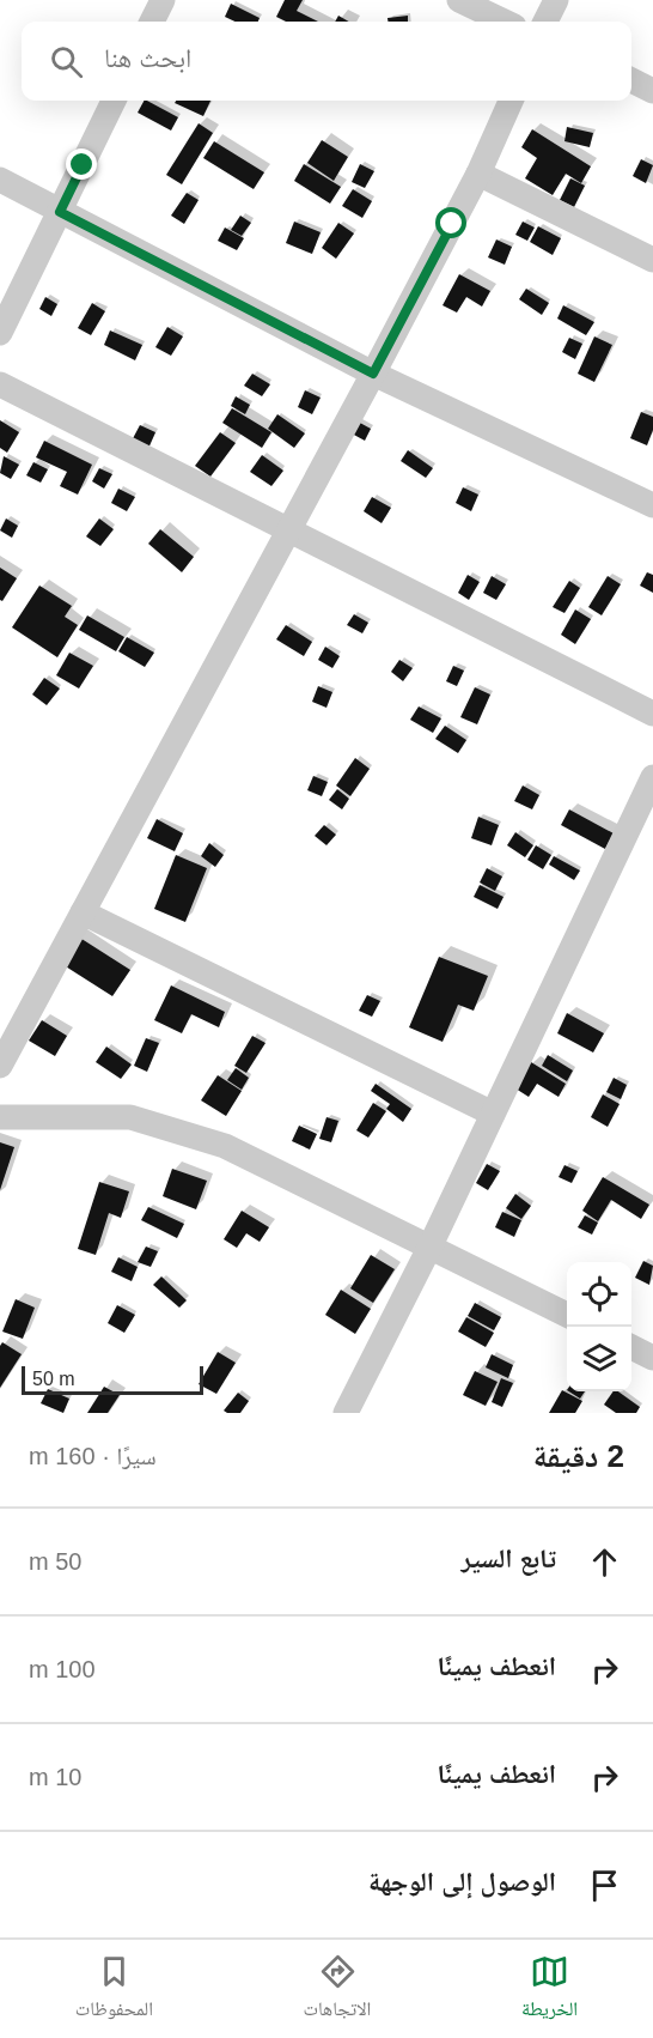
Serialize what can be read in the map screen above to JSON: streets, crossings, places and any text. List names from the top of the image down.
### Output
{
  "scale_bar": "50 m",
  "page": {
    "search": "ابحث هنا",
    "scale": "50 m",
    "heading": ["2 دقيقة", "سيرًا · 160 m"],
    "list": [
      ["تابع السير", "50 m"],
      ["انعطف يمينًا", "100 m"],
      ["انعطف يمينًا", "10 m"],
      "الوصول إلى الوجهة"
    ],
    "nav": ["الخريطة", "الاتجاهات", "المحفوظات"]
  }
}
